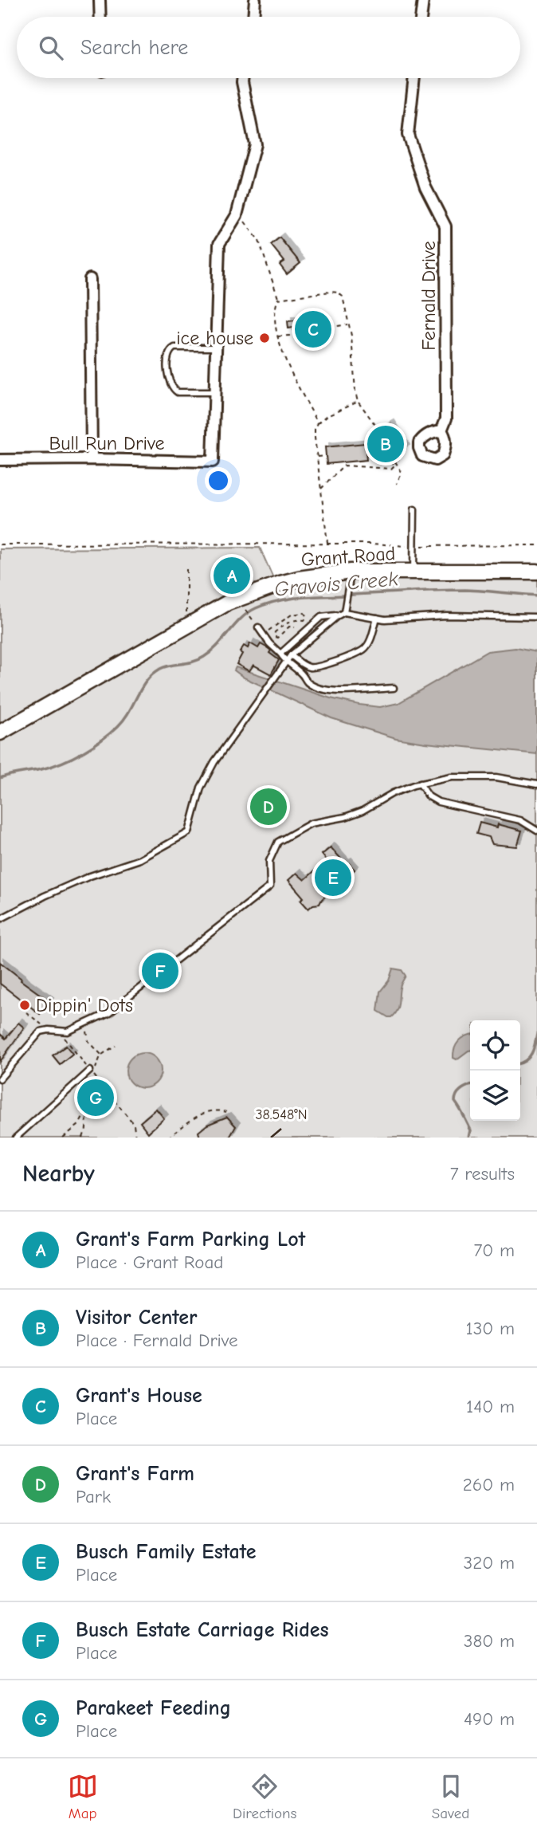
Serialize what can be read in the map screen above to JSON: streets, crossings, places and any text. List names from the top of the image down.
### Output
{
  "streets": {
    "street": ["Fernald Drive", "Bull Run Drive", "Grant Road"]
  },
  "water": ["Gravois Creek"],
  "places": ["ice house", "Dippin' Dots"],
  "page": {
    "search": "Search here",
    "pins": [
      "C",
      "B",
      "A",
      "D",
      "E",
      "F",
      "G"
    ],
    "heading": ["Nearby", "7 results"],
    "list": [
      {
        "mark": "A",
        "name": "Grant's Farm Parking Lot",
        "note": "Place · Grant Road",
        "value": "70 m"
      },
      {
        "mark": "B",
        "name": "Visitor Center",
        "note": "Place · Fernald Drive",
        "value": "130 m"
      },
      {
        "mark": "C",
        "name": "Grant's House",
        "note": "Place",
        "value": "140 m"
      },
      {
        "mark": "D",
        "name": "Grant's Farm",
        "note": "Park",
        "value": "260 m"
      },
      {
        "mark": "E",
        "name": "Busch Family Estate",
        "note": "Place",
        "value": "320 m"
      },
      {
        "mark": "F",
        "name": "Busch Estate Carriage Rides",
        "note": "Place",
        "value": "380 m"
      },
      {
        "mark": "G",
        "name": "Parakeet Feeding",
        "note": "Place",
        "value": "490 m"
      }
    ],
    "nav": ["Map", "Directions", "Saved"]
  },
  "coordinates": ["38.548°N"]
}
